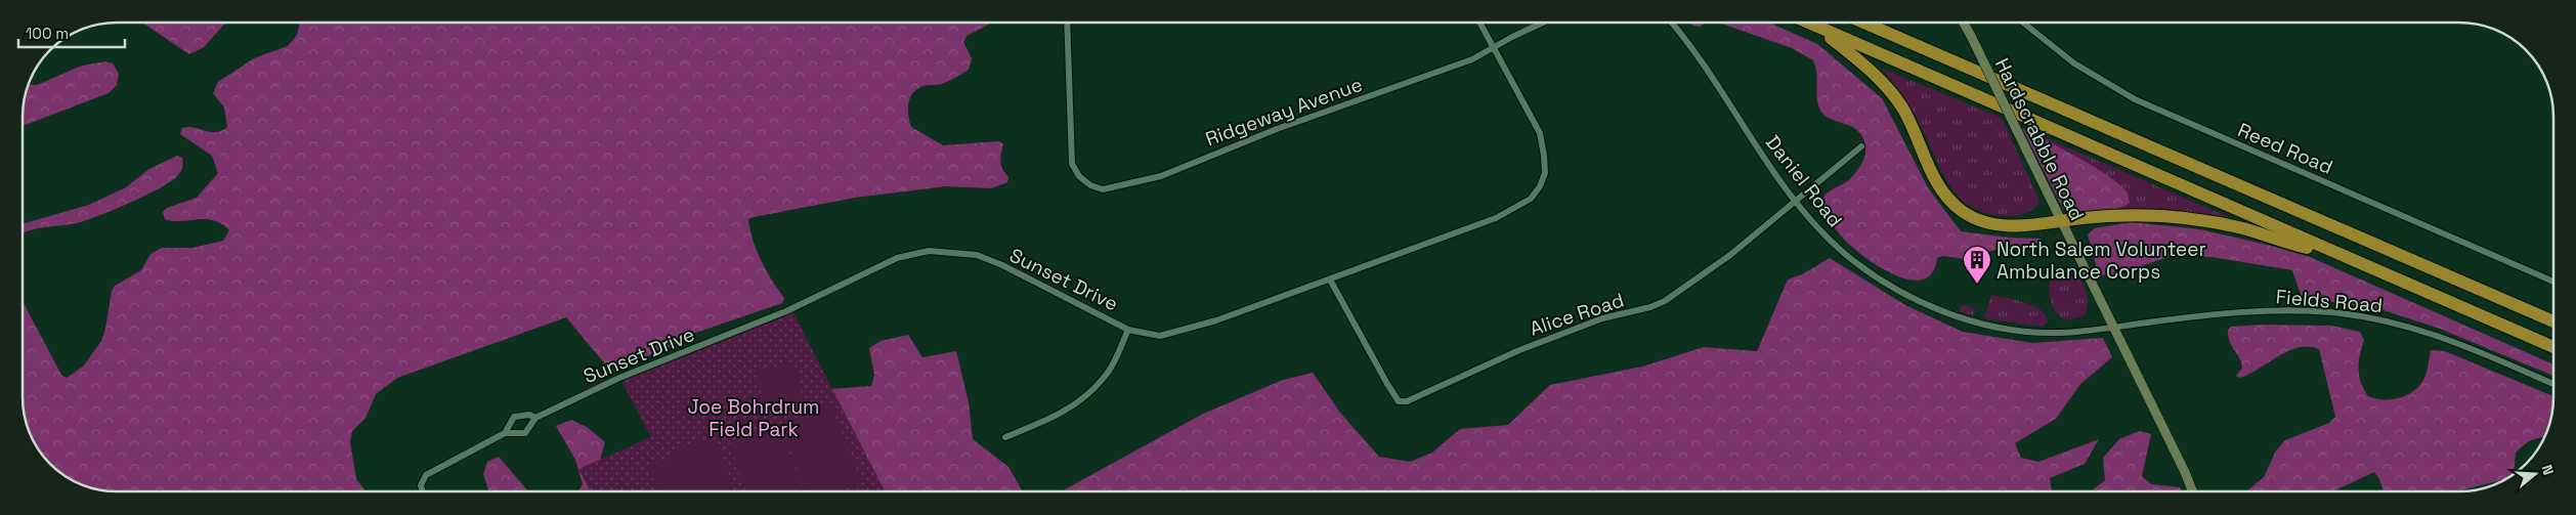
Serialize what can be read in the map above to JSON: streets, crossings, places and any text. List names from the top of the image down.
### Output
{
  "streets": {
    "street": [
      "Ridgeway Avenue",
      "Hardscrabble Road",
      "Reed Road",
      "Daniel Road",
      "Sunset Drive",
      "Fields Road",
      "Alice Road"
    ]
  },
  "crossings": [
    ["Ridgeway Avenue", "Sunset Drive"],
    ["Hardscrabble Road", "Daniel Road"],
    ["Hardscrabble Road", "Fields Road"],
    ["Daniel Road", "Fields Road"],
    ["Daniel Road", "Alice Road"],
    ["Sunset Drive", "Alice Road"]
  ],
  "parks": ["Joe Bohrdrum Field Park"],
  "places": {
    "building": ["North Salem Volunteer Ambulance Corps"]
  },
  "scale_bar": "100 m",
  "north": "right"
}
